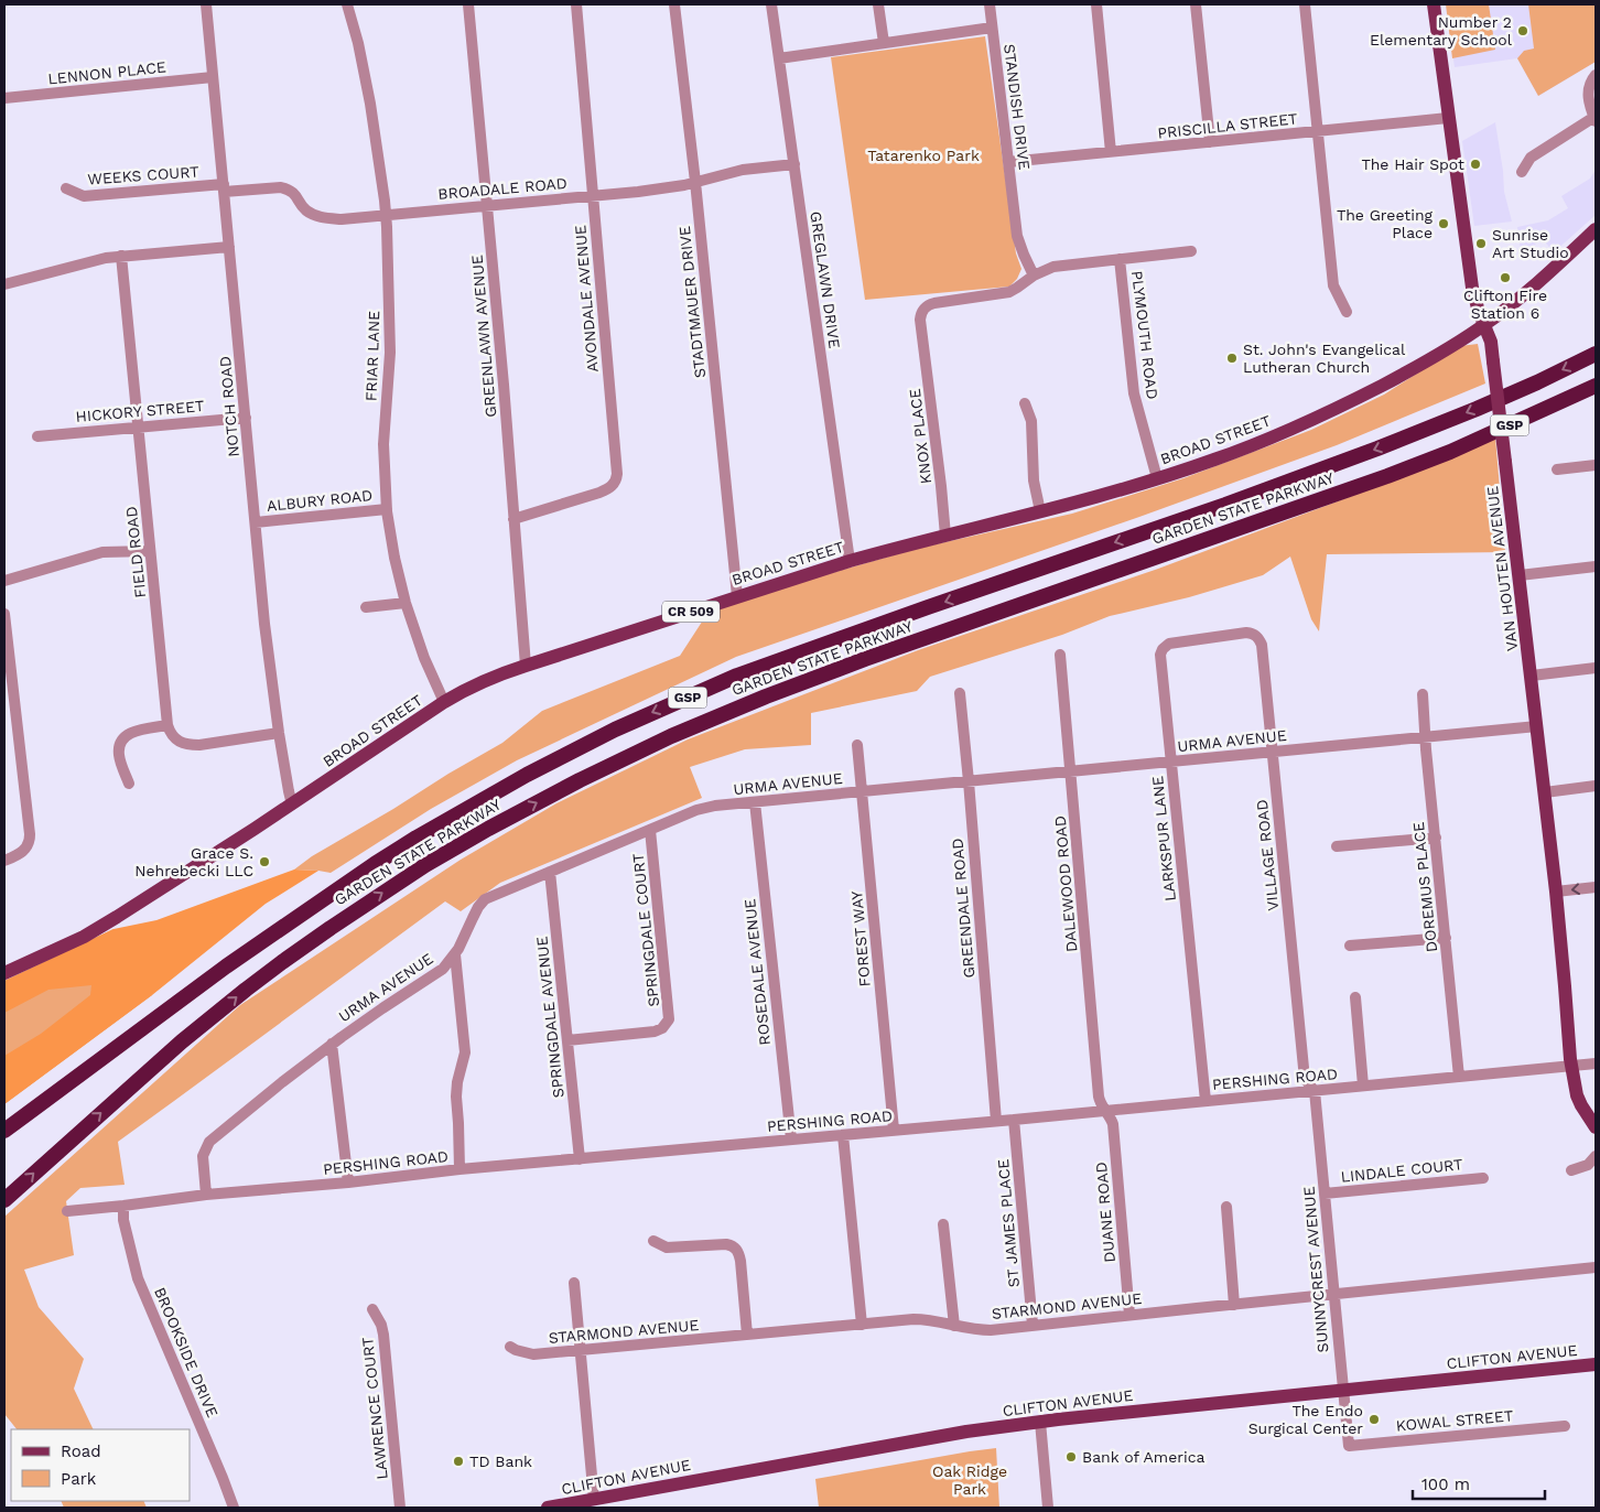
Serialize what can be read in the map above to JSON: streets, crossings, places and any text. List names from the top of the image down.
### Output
{
  "streets": {
    "highway": ["GSP", "GARDEN STATE PARKWAY"],
    "main road": [
      "BROAD STREET",
      "VAN HOUTEN AVENUE",
      "CR 509",
      "CLIFTON AVENUE"
    ],
    "street": [
      "LENNON PLACE",
      "STANDISH DRIVE",
      "PRISCILLA STREET",
      "WEEKS COURT",
      "BROADALE ROAD",
      "GREGLAWN DRIVE",
      "AVONDALE AVENUE",
      "STADTMAUER DRIVE",
      "PLYMOUTH ROAD",
      "GREENLAWN AVENUE",
      "FRIAR LANE",
      "NOTCH ROAD",
      "HICKORY STREET",
      "KNOX PLACE",
      "ALBURY ROAD",
      "FIELD ROAD",
      "URMA AVENUE",
      "LARKSPUR LANE",
      "VILLAGE ROAD",
      "DALEWOOD ROAD",
      "DOREMUS PLACE",
      "GREENDALE ROAD",
      "SPRINGDALE COURT",
      "FOREST WAY",
      "ROSEDALE AVENUE",
      "SPRINGDALE AVENUE",
      "PERSHING ROAD",
      "LINDALE COURT",
      "DUANE ROAD",
      "ST JAMES PLACE",
      "SUNNYCREST AVENUE",
      "STARMOND AVENUE",
      "BROOKSIDE DRIVE",
      "LAWRENCE COURT",
      "KOWAL STREET"
    ]
  },
  "crossings": [
    ["LENNON PLACE", "NOTCH ROAD"],
    ["STANDISH DRIVE", "PRISCILLA STREET"],
    ["STANDISH DRIVE", "KNOX PLACE"],
    ["PRISCILLA STREET", "VAN HOUTEN AVENUE"],
    ["WEEKS COURT", "BROADALE ROAD"],
    ["WEEKS COURT", "NOTCH ROAD"],
    ["BROADALE ROAD", "GREGLAWN DRIVE"],
    ["BROADALE ROAD", "AVONDALE AVENUE"],
    ["BROADALE ROAD", "STADTMAUER DRIVE"],
    ["BROADALE ROAD", "GREENLAWN AVENUE"],
    ["BROADALE ROAD", "FRIAR LANE"],
    ["BROADALE ROAD", "NOTCH ROAD"],
    ["GREGLAWN DRIVE", "BROAD STREET"],
    ["AVONDALE AVENUE", "GREENLAWN AVENUE"],
    ["STADTMAUER DRIVE", "BROAD STREET"],
    ["PLYMOUTH ROAD", "KNOX PLACE"],
    ["PLYMOUTH ROAD", "BROAD STREET"],
    ["GREENLAWN AVENUE", "BROAD STREET"],
    ["FRIAR LANE", "BROAD STREET"],
    ["FRIAR LANE", "ALBURY ROAD"],
    ["NOTCH ROAD", "HICKORY STREET"],
    ["NOTCH ROAD", "BROAD STREET"],
    ["NOTCH ROAD", "ALBURY ROAD"],
    ["HICKORY STREET", "FIELD ROAD"],
    ["KNOX PLACE", "BROAD STREET"],
    ["BROAD STREET", "VAN HOUTEN AVENUE"],
    ["VAN HOUTEN AVENUE", "URMA AVENUE"],
    ["VAN HOUTEN AVENUE", "PERSHING ROAD"],
    ["URMA AVENUE", "LARKSPUR LANE"],
    ["URMA AVENUE", "VILLAGE ROAD"],
    ["URMA AVENUE", "DALEWOOD ROAD"],
    ["URMA AVENUE", "DOREMUS PLACE"],
    ["URMA AVENUE", "GREENDALE ROAD"],
    ["URMA AVENUE", "SPRINGDALE COURT"],
    ["URMA AVENUE", "FOREST WAY"],
    ["URMA AVENUE", "ROSEDALE AVENUE"],
    ["URMA AVENUE", "SPRINGDALE AVENUE"],
    ["URMA AVENUE", "PERSHING ROAD"],
    ["LARKSPUR LANE", "VILLAGE ROAD"],
    ["LARKSPUR LANE", "PERSHING ROAD"],
    ["VILLAGE ROAD", "PERSHING ROAD"],
    ["VILLAGE ROAD", "SUNNYCREST AVENUE"],
    ["DALEWOOD ROAD", "PERSHING ROAD"],
    ["DALEWOOD ROAD", "DUANE ROAD"],
    ["DOREMUS PLACE", "PERSHING ROAD"],
    ["GREENDALE ROAD", "PERSHING ROAD"],
    ["SPRINGDALE COURT", "SPRINGDALE AVENUE"],
    ["FOREST WAY", "PERSHING ROAD"],
    ["ROSEDALE AVENUE", "PERSHING ROAD"],
    ["SPRINGDALE AVENUE", "PERSHING ROAD"],
    ["PERSHING ROAD", "DUANE ROAD"],
    ["PERSHING ROAD", "ST JAMES PLACE"],
    ["PERSHING ROAD", "SUNNYCREST AVENUE"],
    ["PERSHING ROAD", "BROOKSIDE DRIVE"],
    ["LINDALE COURT", "SUNNYCREST AVENUE"],
    ["DUANE ROAD", "STARMOND AVENUE"],
    ["ST JAMES PLACE", "STARMOND AVENUE"],
    ["SUNNYCREST AVENUE", "STARMOND AVENUE"],
    ["SUNNYCREST AVENUE", "CLIFTON AVENUE"],
    ["SUNNYCREST AVENUE", "KOWAL STREET"]
  ],
  "parks": ["Tatarenko Park", "Oak Ridge Park"],
  "places": [
    "Number 2 Elementary School",
    "The Hair Spot",
    "The Greeting Place",
    "Sunrise Art Studio",
    "Clifton Fire Station 6",
    "St. John's Evangelical Lutheran Church",
    "Grace S. Nehrebecki LLC",
    "The Endo Surgical Center",
    "Bank of America",
    "TD Bank"
  ],
  "legend": ["Road", "Park"],
  "scale_bar": "100 m"
}
